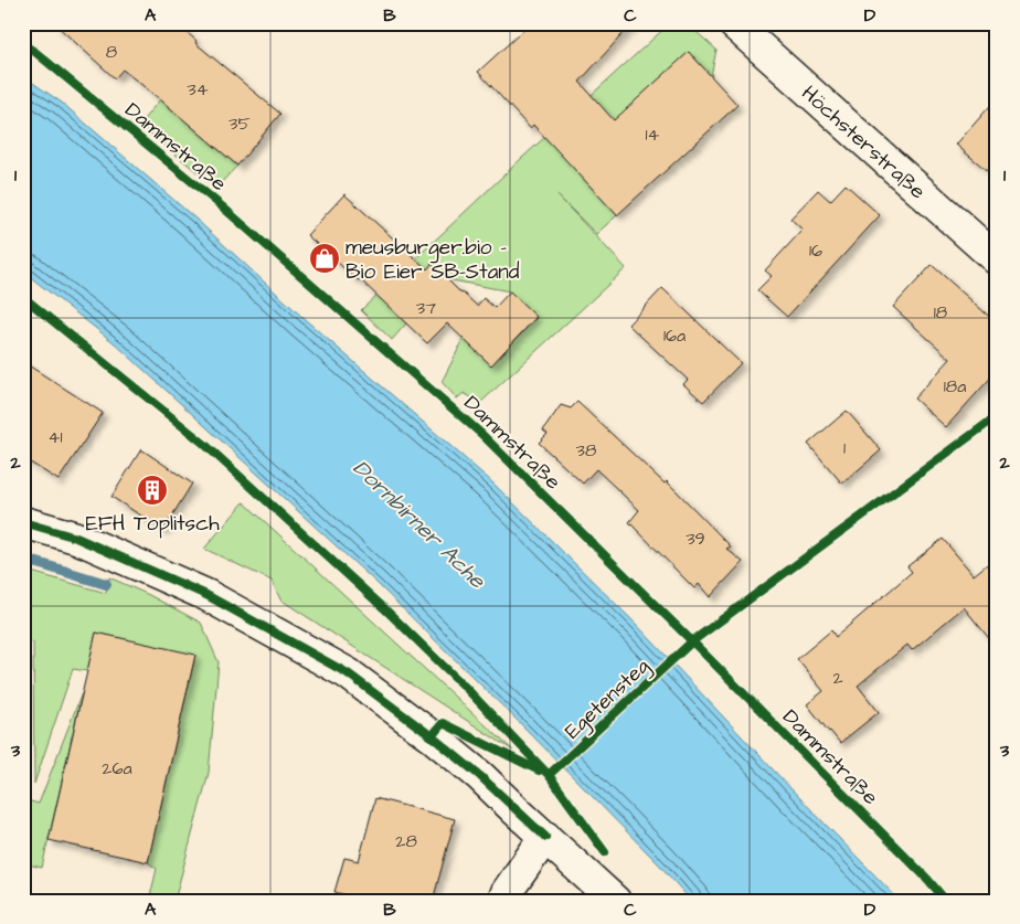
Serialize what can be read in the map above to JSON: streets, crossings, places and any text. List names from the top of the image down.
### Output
{
  "streets": {
    "street": ["Höchsterstraße"],
    "cycle path": ["Dammstraße", "Egetensteg"]
  },
  "water": ["Dornbirner Ache"],
  "places": {
    "shop": ["meusburger.bio - Bio Eier SB-Stand"],
    "building": ["EFH Toplitsch"]
  },
  "house_numbers": [
    "8",
    "34",
    "35",
    "14",
    "16",
    "37",
    "18",
    "16a",
    "18a",
    "41",
    "1",
    "38",
    "39",
    "2",
    "26a",
    "28"
  ],
  "grid": {
    "columns": [
      "A",
      "B",
      "C",
      "D"
    ],
    "rows": ["1", "2", "3"]
  }
}
